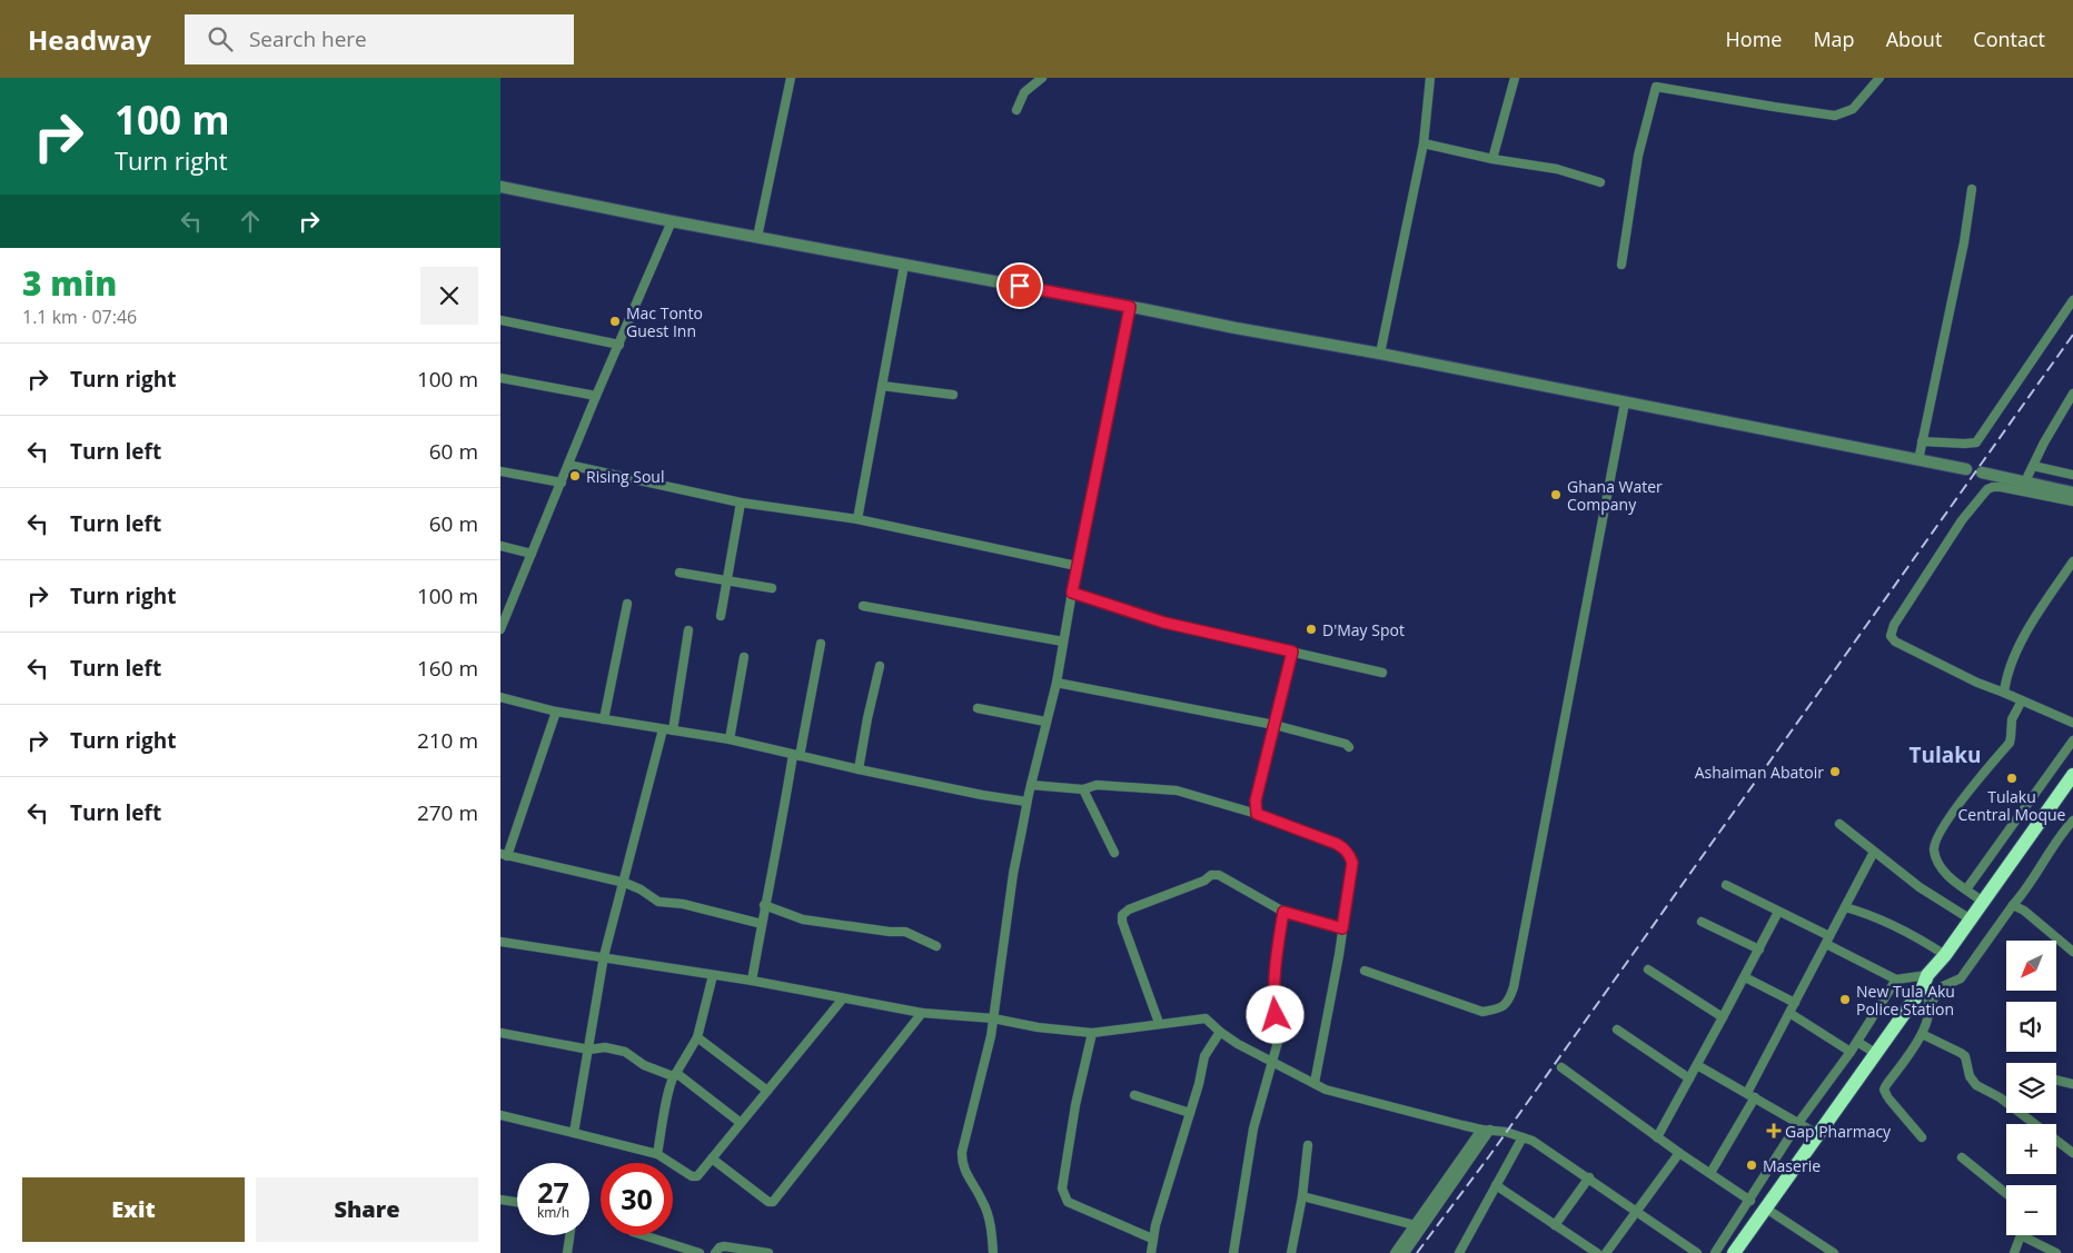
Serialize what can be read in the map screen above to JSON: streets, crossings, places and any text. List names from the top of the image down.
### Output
{
  "districts": ["Tulaku"],
  "places": {
    "other": [
      "Mac Tonto Guest Inn",
      "Rising Soul",
      "Ghana Water Company",
      "D'May Spot",
      "Ashaiman Abatoir",
      "Tulaku Central Moque",
      "New Tula Aku Police Station",
      "Maserie"
    ],
    "health": ["Gap Pharmacy"]
  },
  "north": "bottom left",
  "page": {
    "header": "Headway",
    "search": "Search here",
    "nav": [
      "Home",
      "Map",
      "About",
      "Contact"
    ],
    "turn": ["100 m", "Turn right"],
    "heading": ["3 min", "1.1 km · 07:46"],
    "list": [
      {
        "name": "Turn right",
        "value": "100 m"
      },
      {
        "name": "Turn left",
        "value": "60 m"
      },
      {
        "name": "Turn left",
        "value": "60 m"
      },
      {
        "name": "Turn right",
        "value": "100 m"
      },
      {
        "name": "Turn left",
        "value": "160 m"
      },
      {
        "name": "Turn right",
        "value": "210 m"
      },
      {
        "name": "Turn left",
        "value": "270 m"
      }
    ],
    "map_buttons": ["+", "−"],
    "speed": "27 km/h",
    "limit": "30",
    "buttons": ["Exit", "Share"]
  }
}
